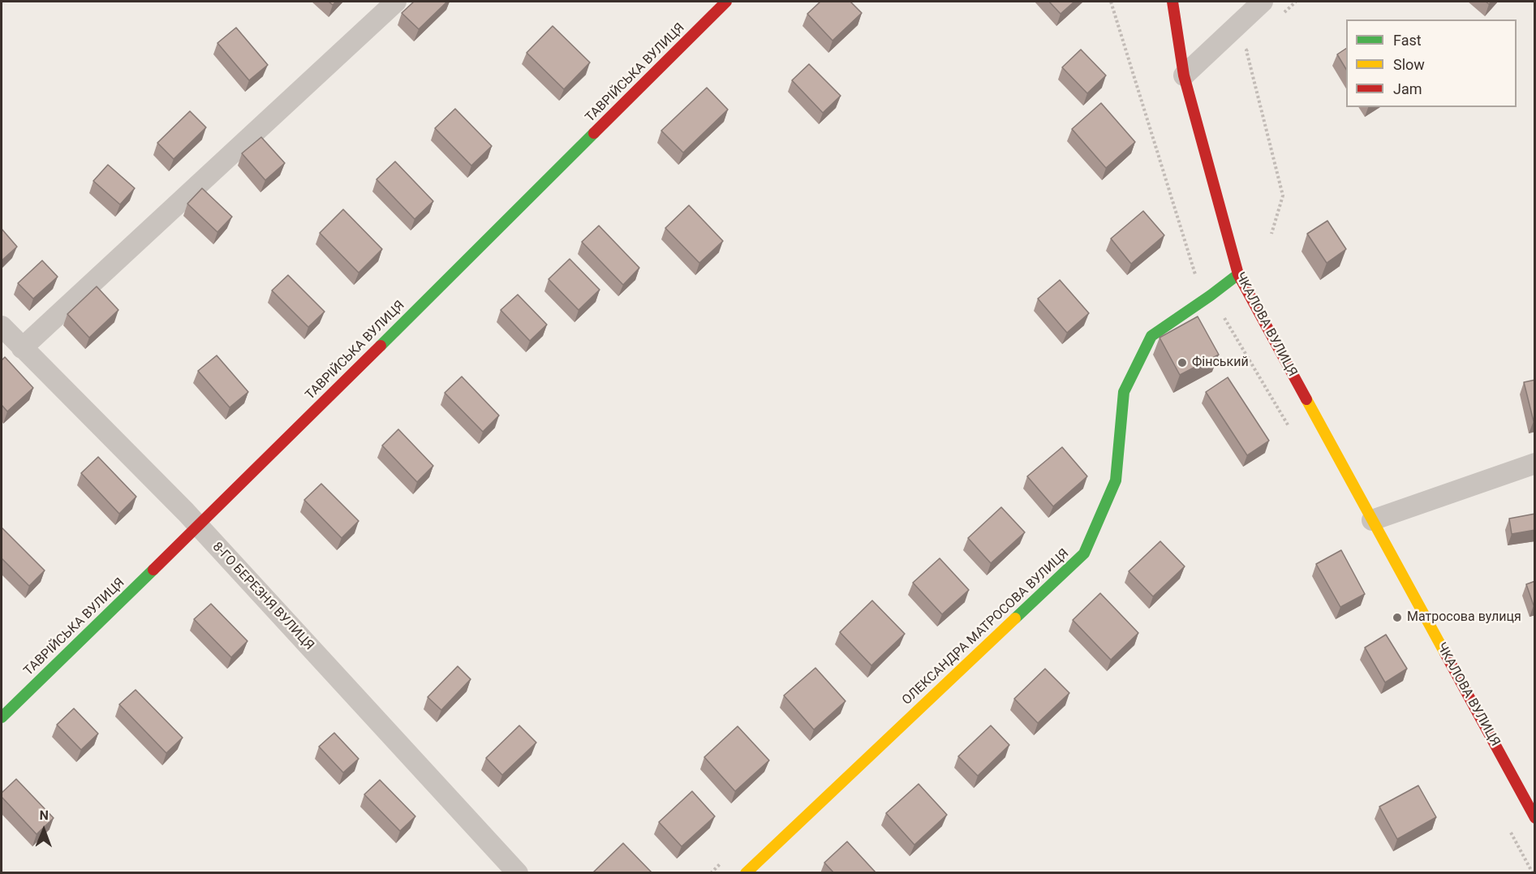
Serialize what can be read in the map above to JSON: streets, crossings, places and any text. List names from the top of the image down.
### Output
{
  "streets": {
    "street": [
      "ТАВРІЙСЬКА ВУЛИЦЯ",
      "ЧКАЛОВА ВУЛИЦЯ",
      "8-ГО БЕРЕЗНЯ ВУЛИЦЯ",
      "ОЛЕКСАНДРА МАТРОСОВА ВУЛИЦЯ"
    ]
  },
  "crossings": [
    ["ТАВРІЙСЬКА ВУЛИЦЯ", "8-ГО БЕРЕЗНЯ ВУЛИЦЯ"],
    ["ЧКАЛОВА ВУЛИЦЯ", "ОЛЕКСАНДРА МАТРОСОВА ВУЛИЦЯ"]
  ],
  "places": ["Фінський", "Матросова вулиця"],
  "legend": ["Fast", "Slow", "Jam"],
  "north": "top"
}
